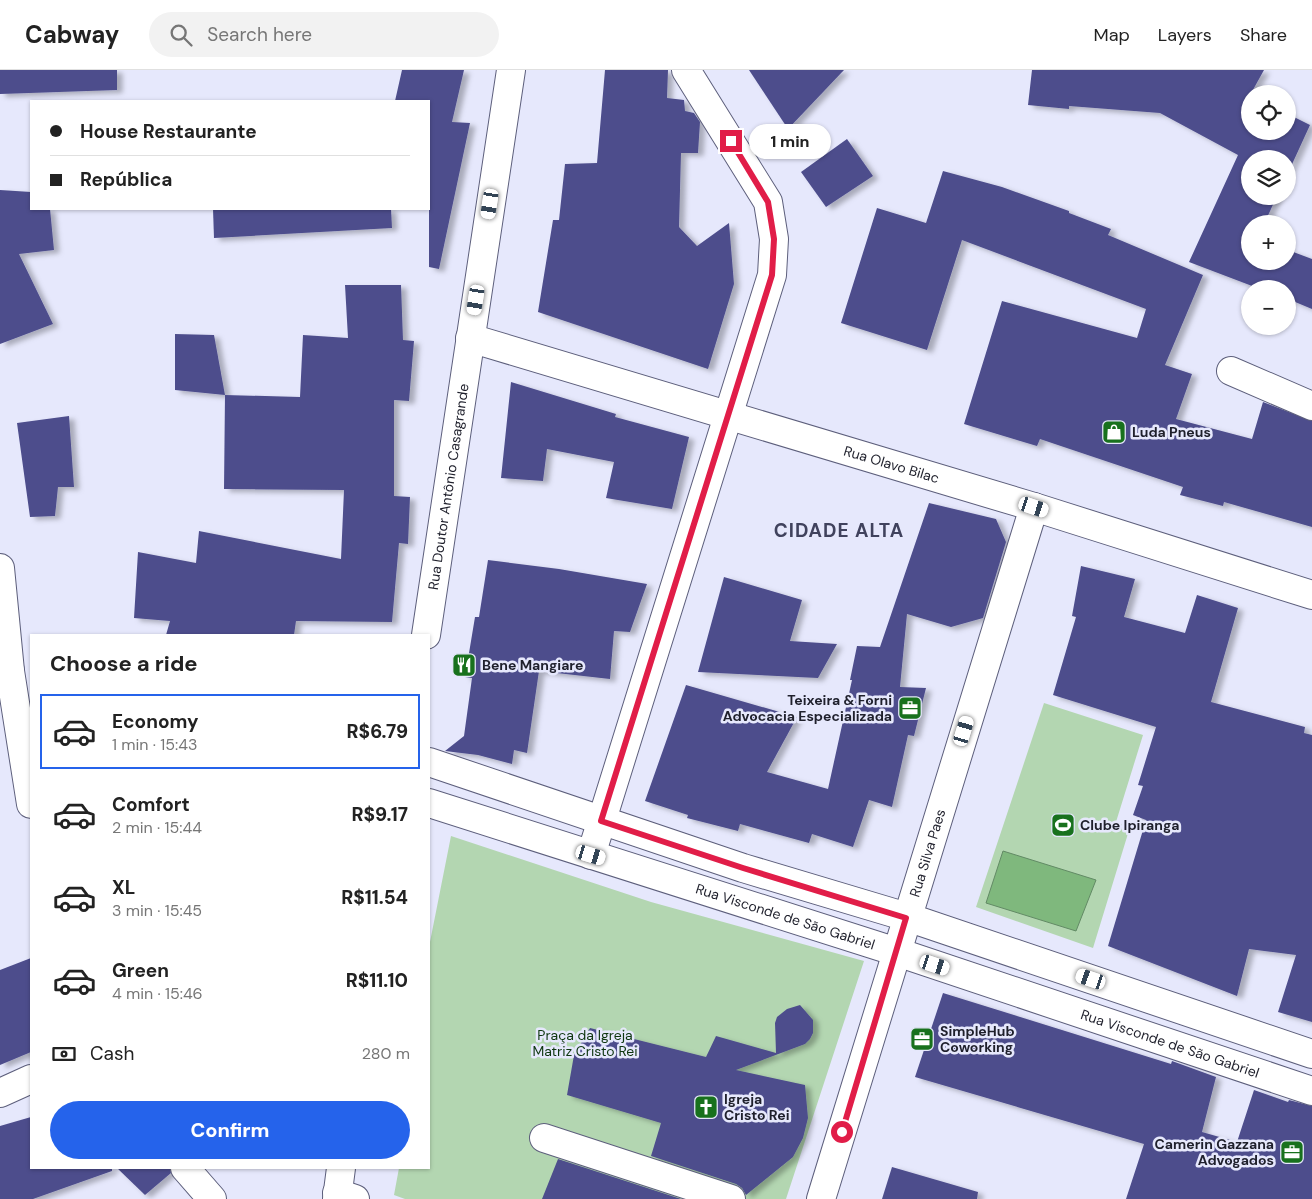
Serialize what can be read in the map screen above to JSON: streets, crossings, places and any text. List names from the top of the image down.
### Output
{
  "streets": {
    "street": [
      "Rua Olavo Bilac",
      "Rua Doutor Antônio Casagrande",
      "Rua Silva Paes",
      "Rua Visconde de São Gabriel"
    ]
  },
  "crossings": [
    ["Rua Olavo Bilac", "Rua Doutor Antônio Casagrande"],
    ["Rua Olavo Bilac", "Rua Silva Paes"],
    ["Rua Silva Paes", "Rua Visconde de São Gabriel"]
  ],
  "districts": ["CIDADE ALTA"],
  "parks": ["Praça da Igreja Matriz Cristo Rei"],
  "places": {
    "shop": ["Luda Pneus"],
    "restaurant": ["Bene Mangiare"],
    "office": ["Teixeira & Forni Advocacia Especializada", "SimpleHub Coworking", "Camerin Gazzana Advogados"],
    "sports": ["Clube Ipiranga"],
    "church": ["Igreja Cristo Rei"]
  },
  "page": {
    "header": "Cabway",
    "search": "Search here",
    "nav": ["Map", "Layers", "Share"],
    "map_buttons": ["+", "−"],
    "banner": ["House Restaurante", "República"],
    "bubble": "1 min",
    "heading": "Choose a ride",
    "list": [
      {
        "name": "Economy",
        "note": "1 min · 15:43",
        "value": "R$6.79"
      },
      {
        "name": "Comfort",
        "note": "2 min · 15:44",
        "value": "R$9.17"
      },
      {
        "name": "XL",
        "note": "3 min · 15:45",
        "value": "R$11.54"
      },
      {
        "name": "Green",
        "note": "4 min · 15:46",
        "value": "R$11.10"
      }
    ],
    "pay": ["Cash", "280 m"],
    "buttons": "Confirm"
  }
}
